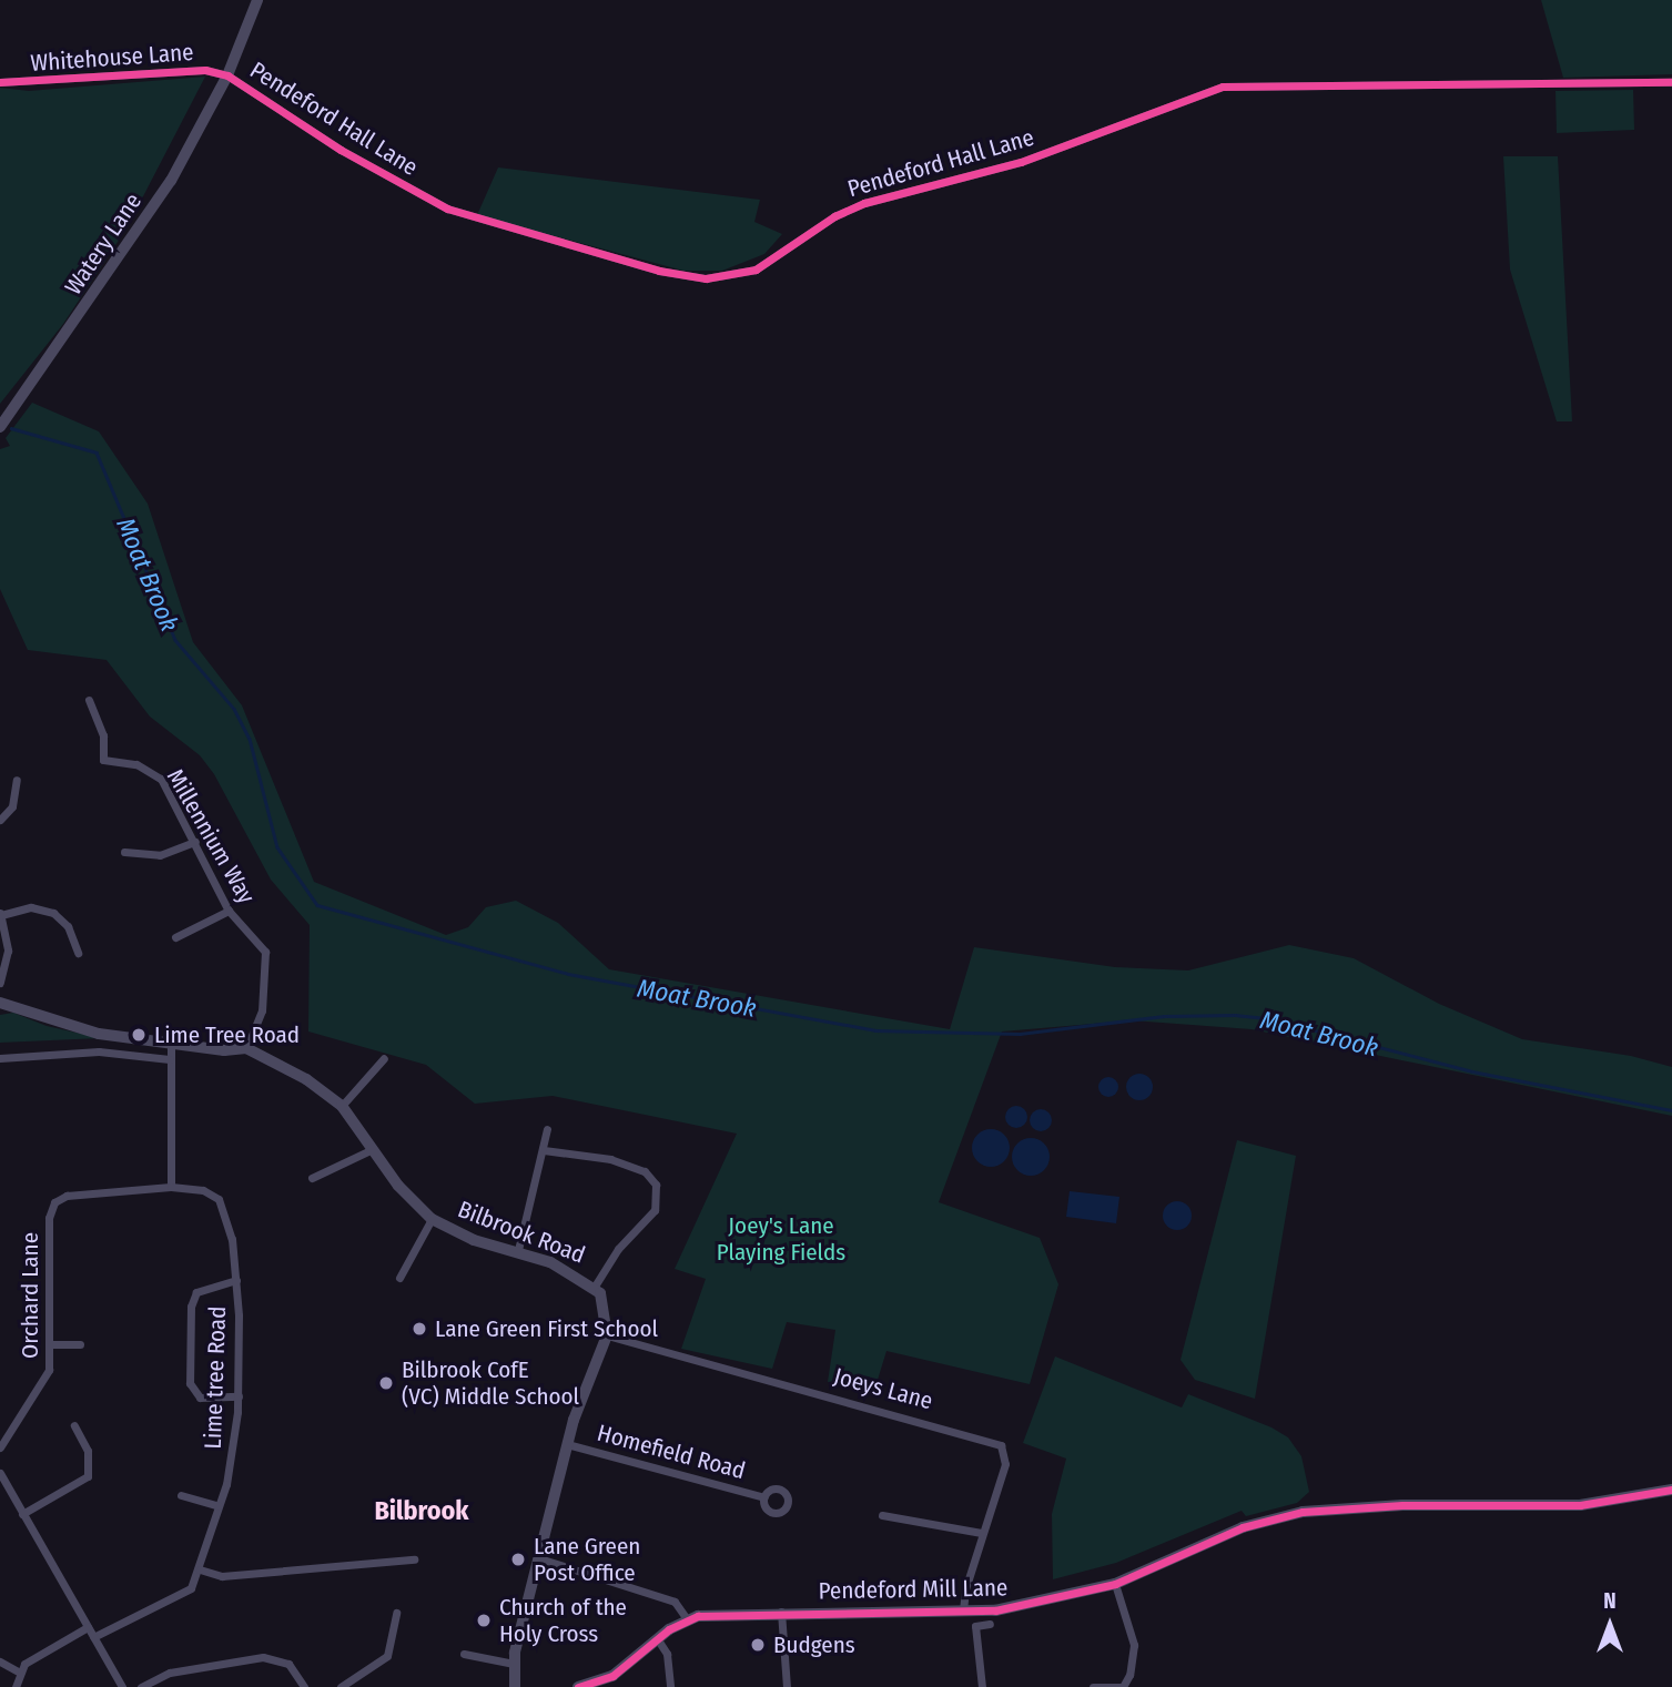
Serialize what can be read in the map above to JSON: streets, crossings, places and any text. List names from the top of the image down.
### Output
{
  "streets": {
    "street": [
      "Whitehouse Lane",
      "Pendeford Hall Lane",
      "Watery Lane",
      "Millennium Way",
      "Bilbrook Road",
      "Orchard Lane",
      "Lime tree Road",
      "Joeys Lane",
      "Homefield Road",
      "Pendeford Mill Lane"
    ]
  },
  "crossings": [
    ["Whitehouse Lane", "Pendeford Hall Lane"],
    ["Whitehouse Lane", "Watery Lane"],
    ["Pendeford Hall Lane", "Watery Lane"],
    ["Millennium Way", "Bilbrook Road"],
    ["Bilbrook Road", "Joeys Lane"],
    ["Orchard Lane", "Lime tree Road"],
    ["Joeys Lane", "Pendeford Mill Lane"]
  ],
  "districts": ["Bilbrook"],
  "water": ["Moat Brook"],
  "parks": ["Joey's Lane Playing Fields"],
  "places": [
    "Lime Tree Road",
    "Lane Green First School",
    "Bilbrook CofE (VC) Middle School",
    "Lane Green Post Office",
    "Church of the Holy Cross",
    "Budgens"
  ],
  "north": "top"
}
